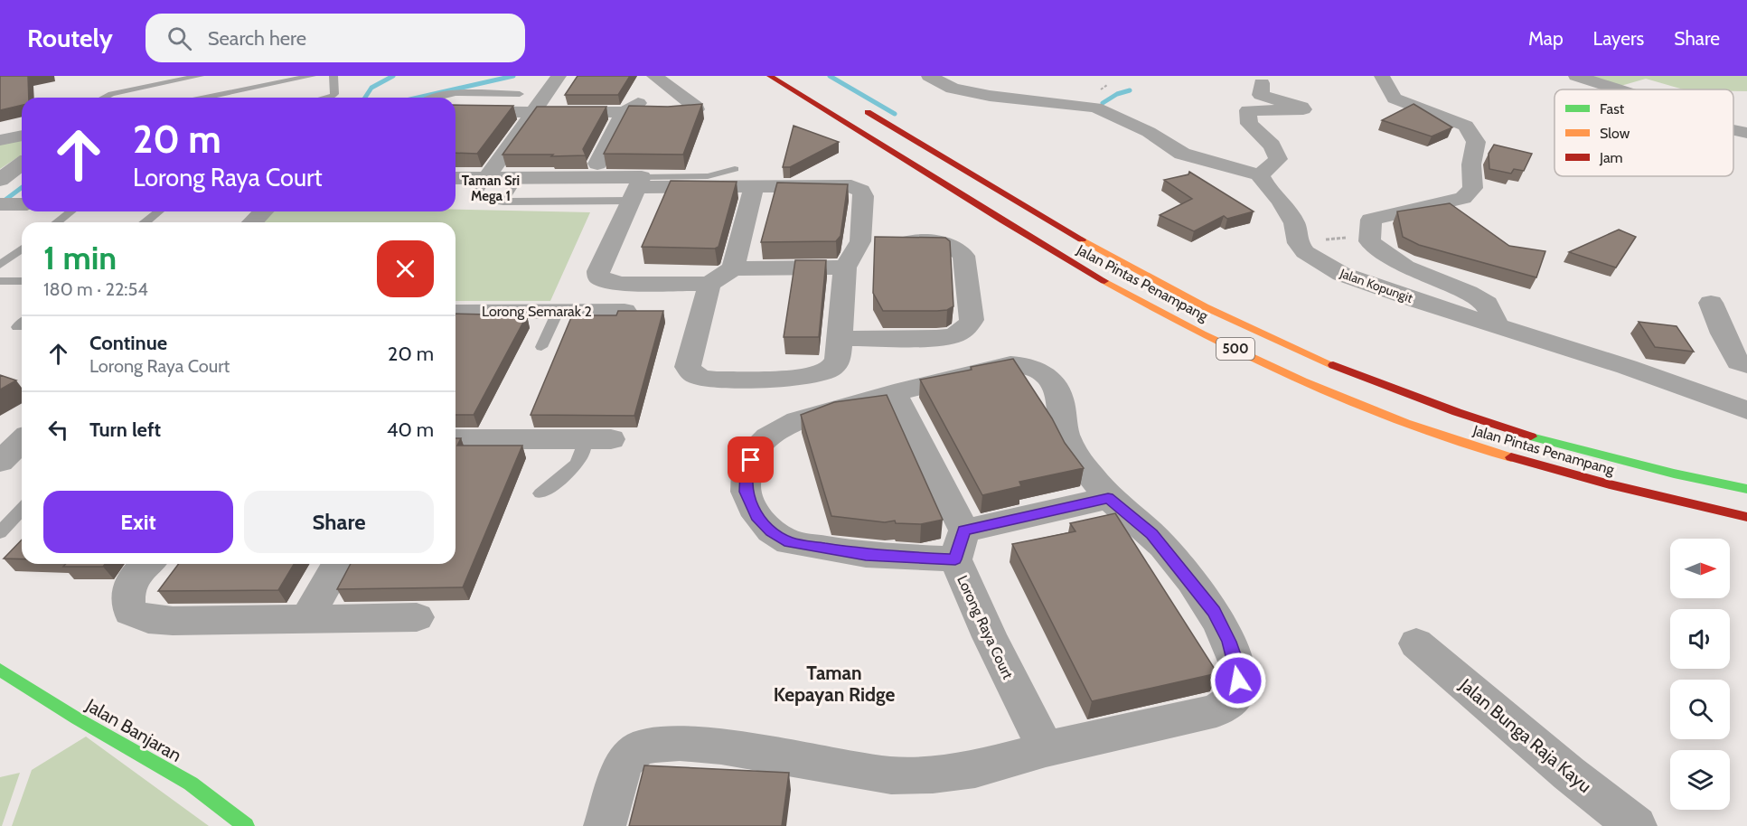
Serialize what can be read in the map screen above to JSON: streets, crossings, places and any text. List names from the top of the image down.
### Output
{
  "streets": {
    "main road": ["Jalan Pintas Penampang", "500", "Jalan Banjaran"],
    "street": [
      "Jalan Kopungit",
      "Lorong Semarak 2",
      "Lorong Raya Court",
      "Jalan Bunga Raja Kayu"
    ]
  },
  "districts": ["Taman Sri Mega 1", "Taman Kepayan Ridge"],
  "legend": ["Fast", "Slow", "Jam"],
  "north": "right",
  "page": {
    "header": "Routely",
    "search": "Search here",
    "nav": ["Map", "Layers", "Share"],
    "turn": ["20 m", "Lorong Raya Court"],
    "heading": ["1 min", "180 m · 22:54"],
    "list": [
      {
        "name": "Continue",
        "note": "Lorong Raya Court",
        "value": "20 m"
      },
      {
        "name": "Turn left",
        "value": "40 m"
      }
    ],
    "buttons": ["Exit", "Share"]
  }
}
